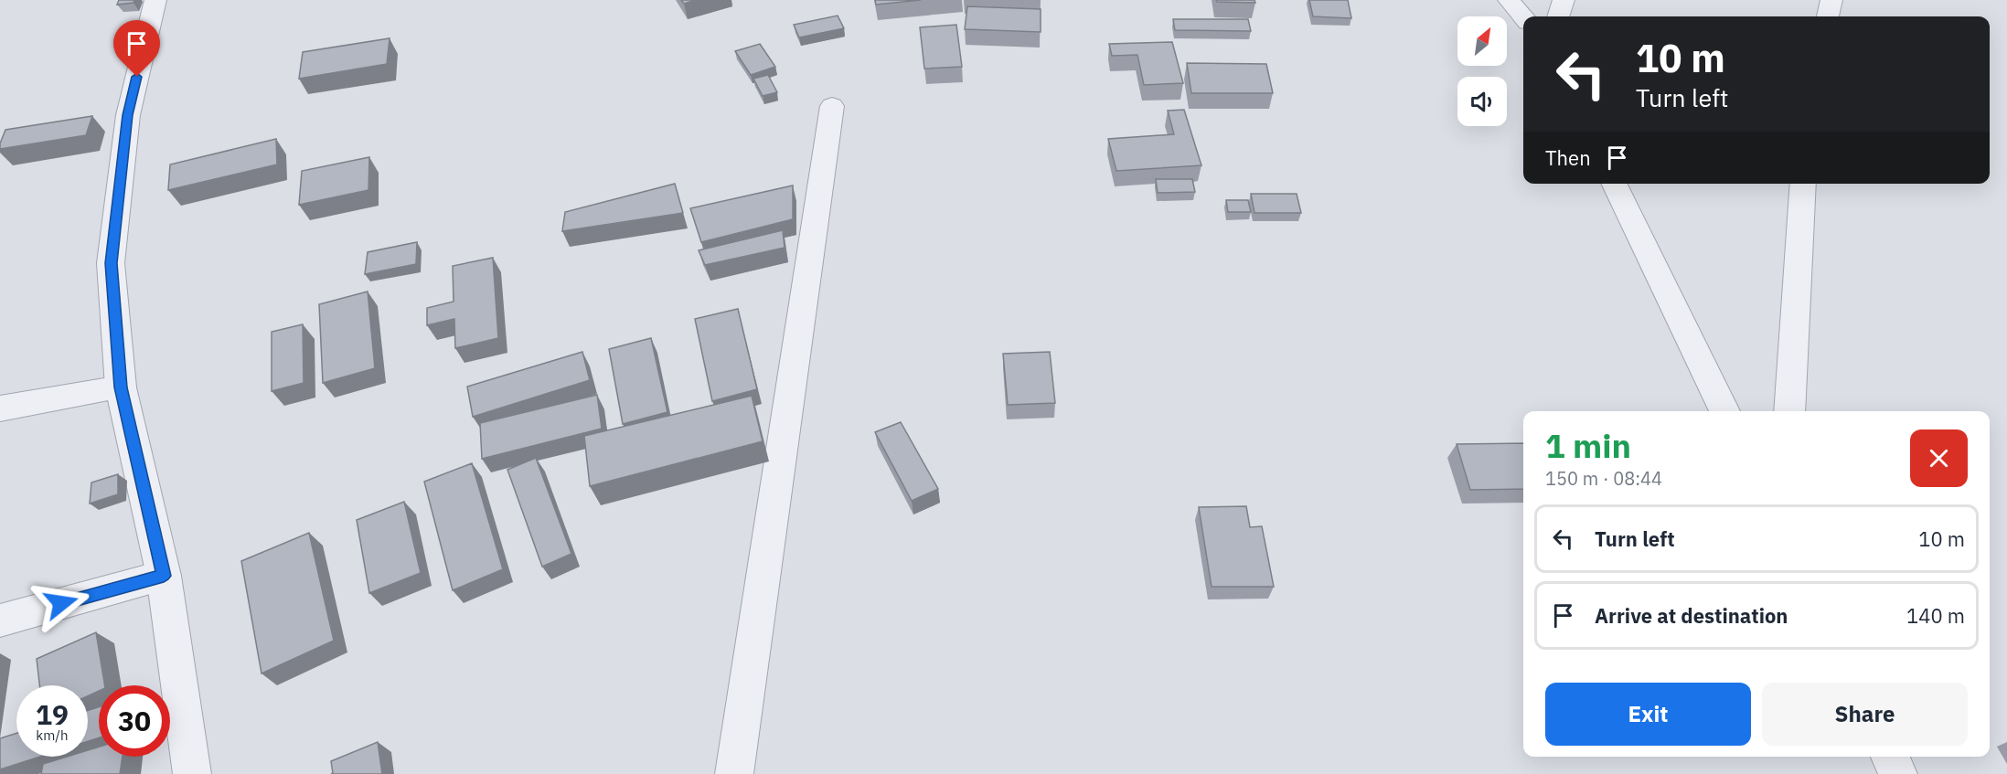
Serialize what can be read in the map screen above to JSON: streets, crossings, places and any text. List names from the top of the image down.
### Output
{
  "north": "top right",
  "page": {
    "turn": ["10 m", "Turn left"],
    "then": "Then",
    "heading": ["1 min", "150 m · 08:44"],
    "list": [
      {
        "name": "Turn left",
        "value": "10 m"
      },
      {
        "name": "Arrive at destination",
        "value": "140 m"
      }
    ],
    "buttons": ["Exit", "Share"],
    "speed": "19 km/h",
    "limit": "30"
  }
}
